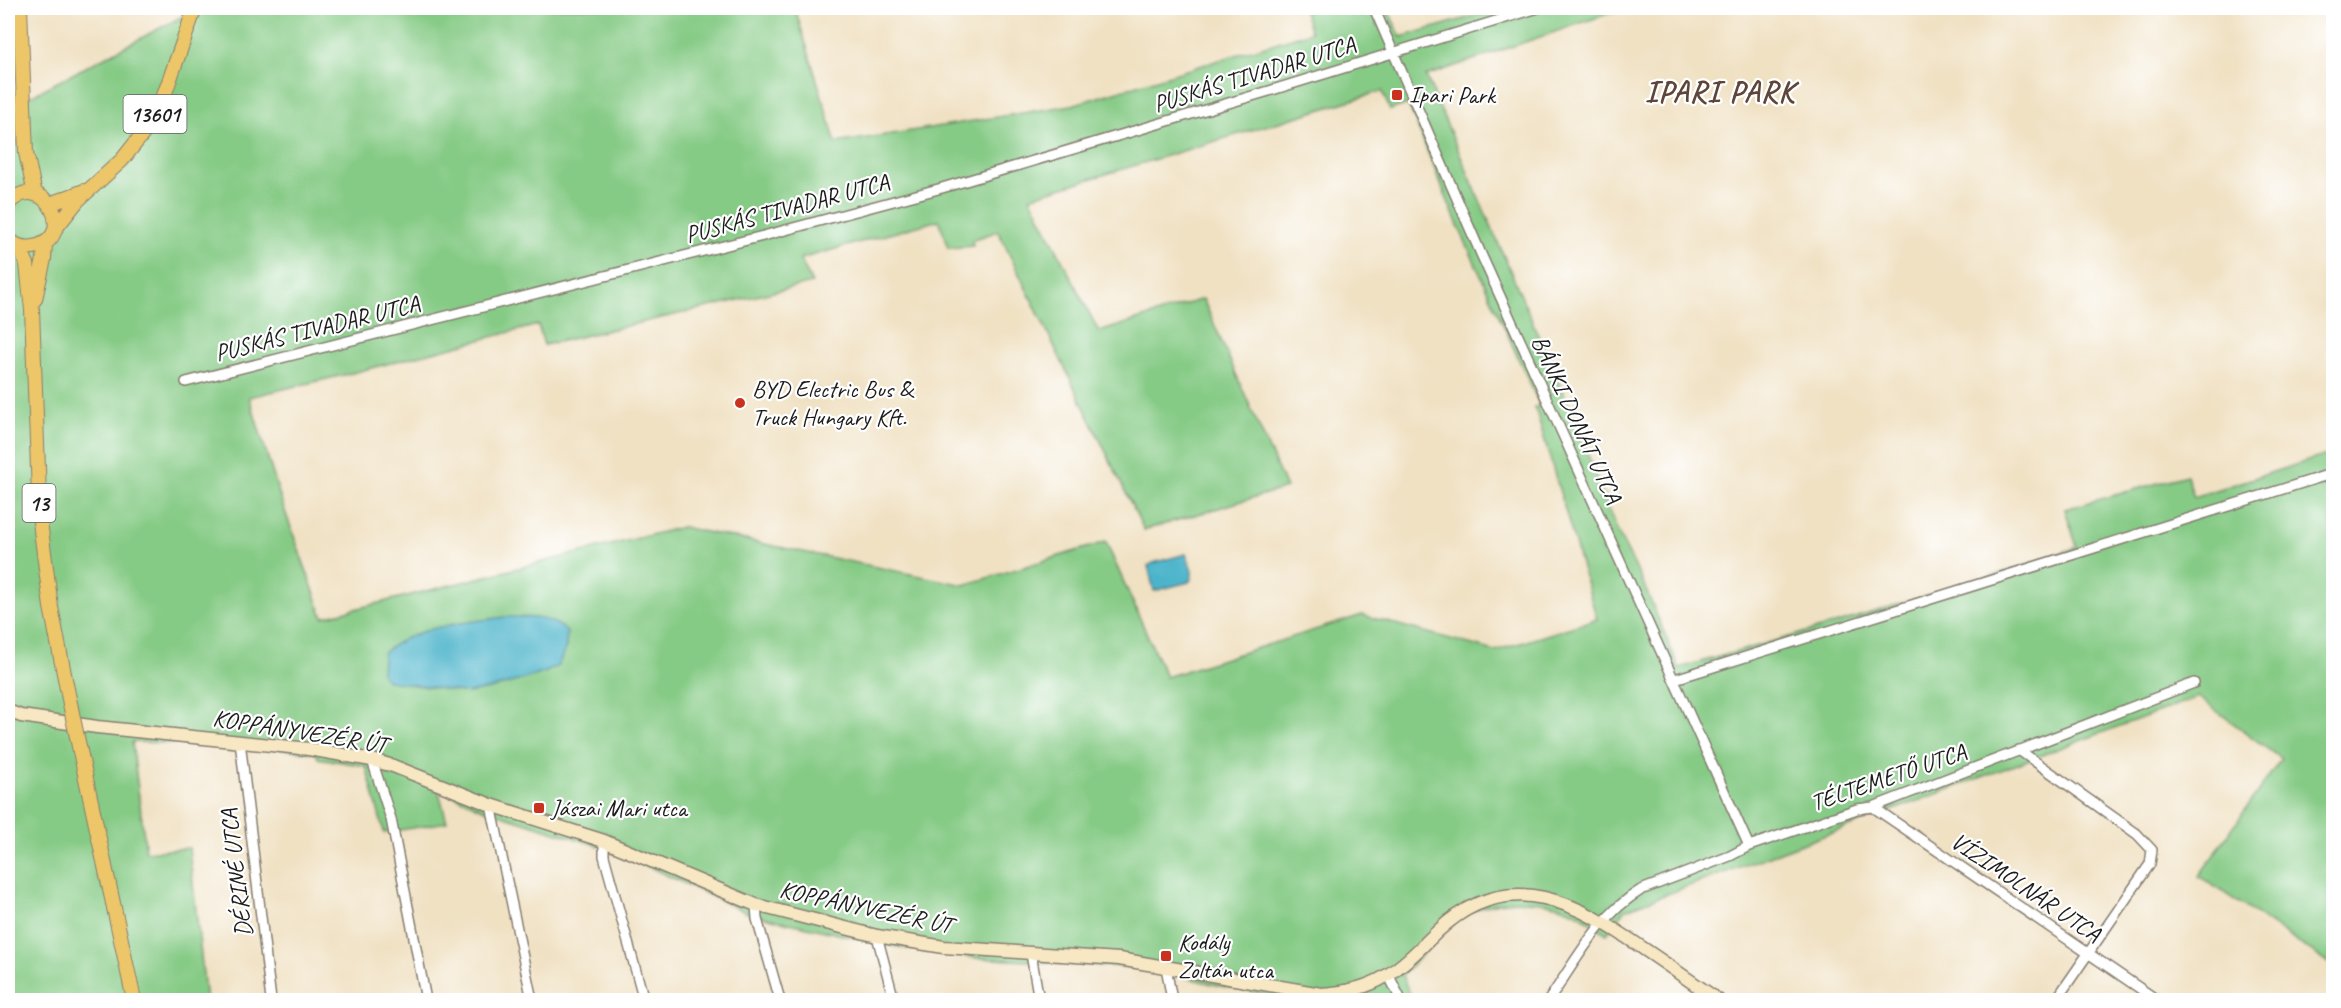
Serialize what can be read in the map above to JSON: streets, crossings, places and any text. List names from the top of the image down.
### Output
{
  "streets": {
    "main road": ["13601", "13"],
    "street": [
      "PUSKÁS TIVADAR UTCA",
      "BÁNKI DONÁT UTCA",
      "KOPPÁNYVEZÉR ÚT",
      "TÉLTEMETŐ UTCA",
      "DÉRINÉ UTCA",
      "VÍZIMOLNÁR UTCA"
    ]
  },
  "crossings": [
    ["PUSKÁS TIVADAR UTCA", "BÁNKI DONÁT UTCA"],
    ["13601", "13"],
    ["BÁNKI DONÁT UTCA", "TÉLTEMETŐ UTCA"],
    ["KOPPÁNYVEZÉR ÚT", "TÉLTEMETŐ UTCA"],
    ["KOPPÁNYVEZÉR ÚT", "DÉRINÉ UTCA"],
    ["TÉLTEMETŐ UTCA", "VÍZIMOLNÁR UTCA"]
  ],
  "districts": ["IPARI PARK"],
  "places": {
    "transit": ["Ipari Park", "Jászai Mari utca", "Kodály Zoltán utca"],
    "other": ["BYD Electric Bus & Truck Hungary Kft."]
  }
}
